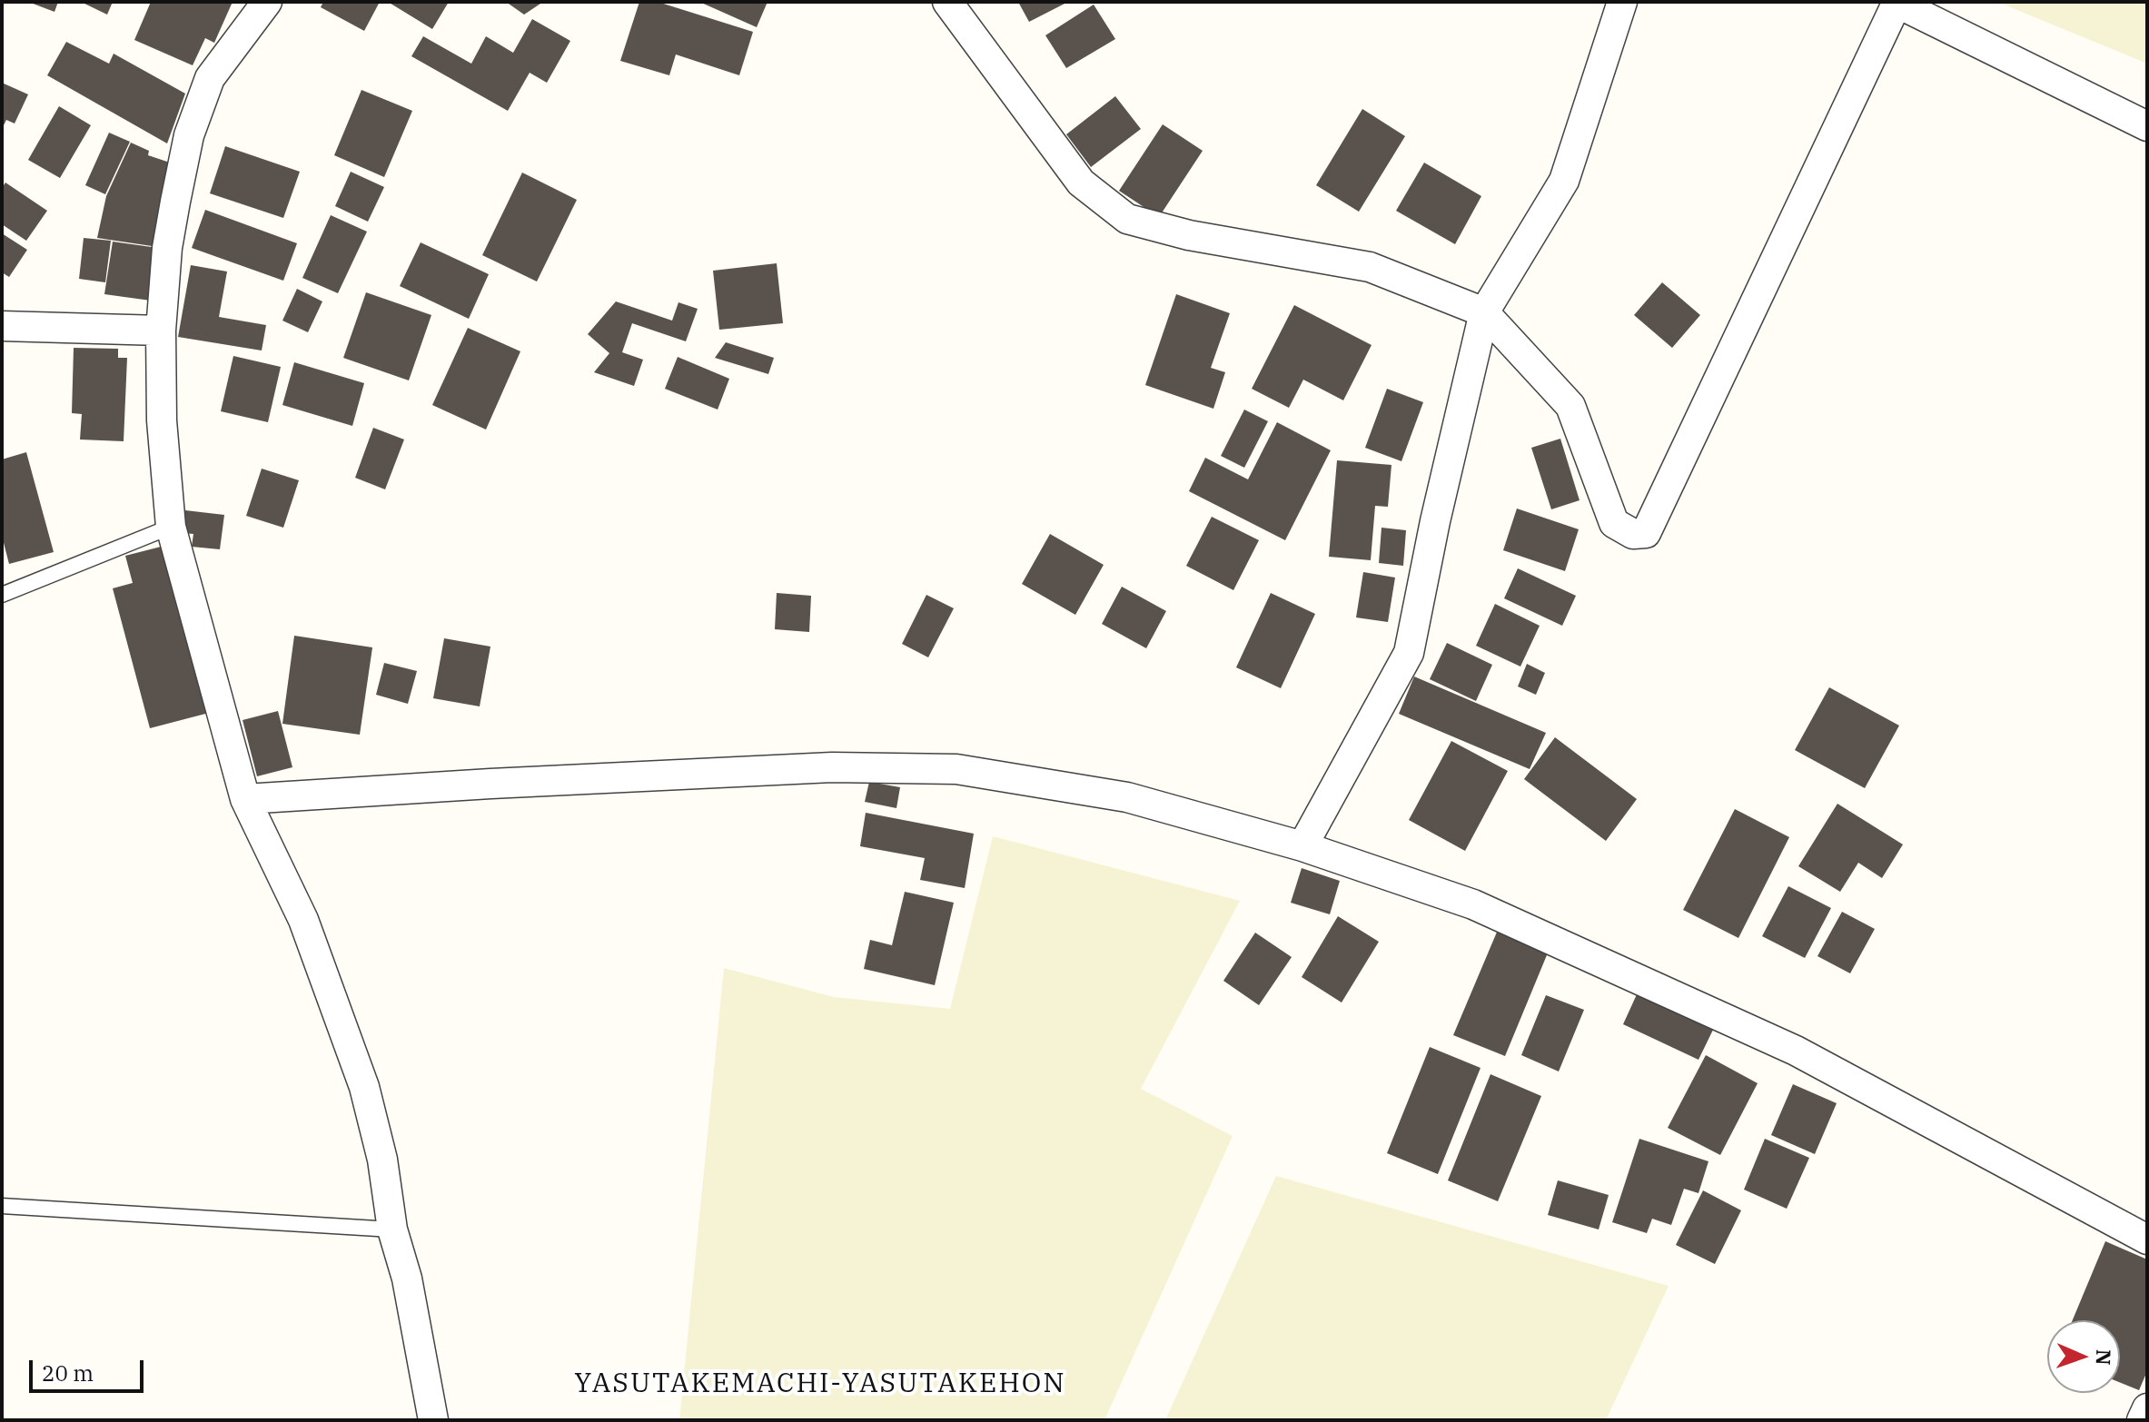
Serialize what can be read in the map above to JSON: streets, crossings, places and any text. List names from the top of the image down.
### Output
{
  "districts": ["YASUTAKEMACHI-YASUTAKEHON"],
  "scale_bar": "20 m",
  "north": "right"
}
